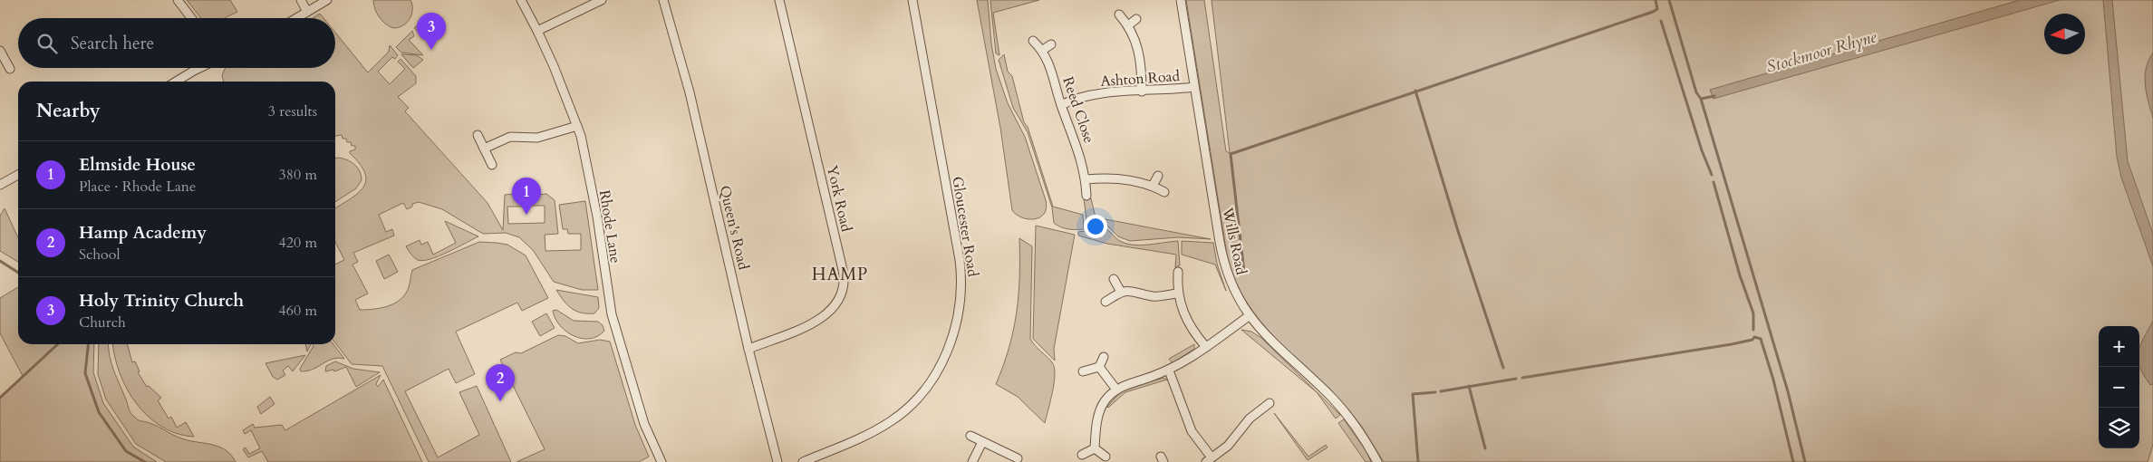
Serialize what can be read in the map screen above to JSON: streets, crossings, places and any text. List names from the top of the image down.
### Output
{
  "streets": {
    "street": [
      "Ashton Road",
      "Reed Close",
      "York Road",
      "Rhode Lane",
      "Gloucester Road",
      "Queen's Road",
      "Wills Road"
    ]
  },
  "crossings": [
    ["Ashton Road", "Reed Close"],
    ["Ashton Road", "Wills Road"],
    ["York Road", "Queen's Road"]
  ],
  "districts": ["HAMP"],
  "water": ["Stockmoor Rhyne"],
  "north": "left",
  "page": {
    "pins": ["3", "1", "2"],
    "search": "Search here",
    "heading": ["Nearby", "3 results"],
    "list": [
      {
        "mark": "1",
        "name": "Elmside House",
        "note": "Place · Rhode Lane",
        "value": "380 m"
      },
      {
        "mark": "2",
        "name": "Hamp Academy",
        "note": "School",
        "value": "420 m"
      },
      {
        "mark": "3",
        "name": "Holy Trinity Church",
        "note": "Church",
        "value": "460 m"
      }
    ],
    "map_buttons": ["+", "−"]
  }
}
